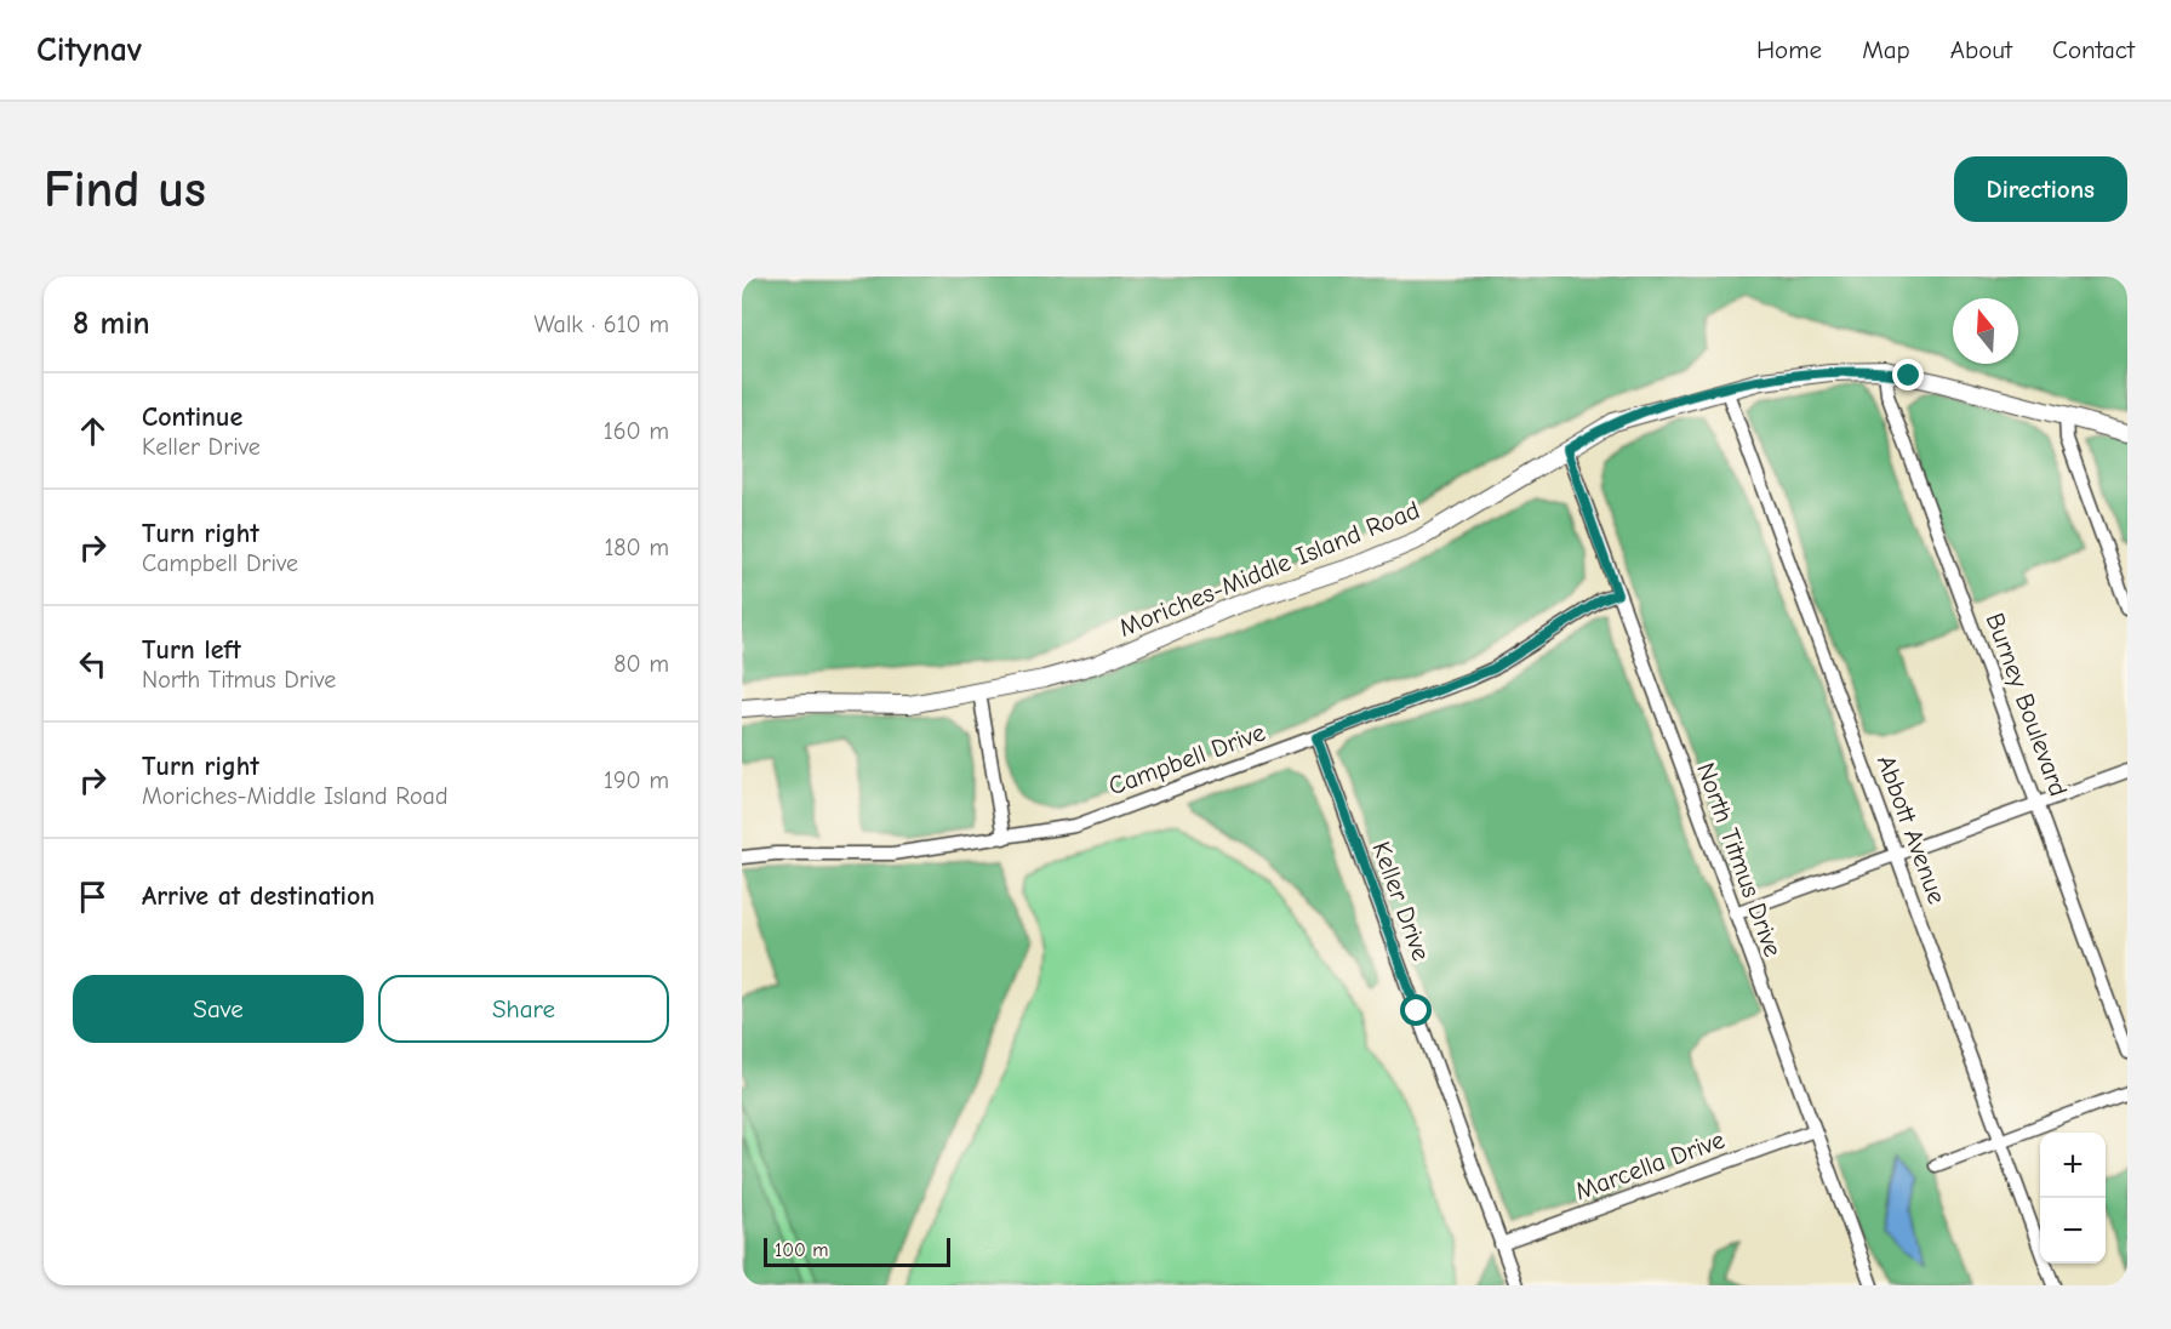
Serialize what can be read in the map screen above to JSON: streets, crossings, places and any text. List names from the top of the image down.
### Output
{
  "streets": {
    "main road": ["Moriches-Middle Island Road"],
    "street": [
      "Burney Boulevard",
      "Campbell Drive",
      "Abbott Avenue",
      "North Titmus Drive",
      "Keller Drive",
      "Marcella Drive"
    ]
  },
  "crossings": [
    ["Moriches-Middle Island Road", "Burney Boulevard"],
    ["Moriches-Middle Island Road", "Abbott Avenue"],
    ["Moriches-Middle Island Road", "North Titmus Drive"],
    ["Campbell Drive", "North Titmus Drive"],
    ["Campbell Drive", "Keller Drive"],
    ["North Titmus Drive", "Marcella Drive"],
    ["Keller Drive", "Marcella Drive"]
  ],
  "scale_bar": "100 m",
  "north": "top",
  "page": {
    "header": "Citynav",
    "nav": [
      "Home",
      "Map",
      "About",
      "Contact"
    ],
    "buttons": [
      "Directions",
      ["Save", "Share"]
    ],
    "title": "Find us",
    "heading": ["8 min", "Walk · 610 m"],
    "list": [
      ["Continue", "Keller Drive", "160 m"],
      ["Turn right", "Campbell Drive", "180 m"],
      ["Turn left", "North Titmus Drive", "80 m"],
      ["Turn right", "Moriches-Middle Island Road", "190 m"],
      "Arrive at destination"
    ],
    "map_buttons": ["+", "−"],
    "scale": "100 m"
  }
}
